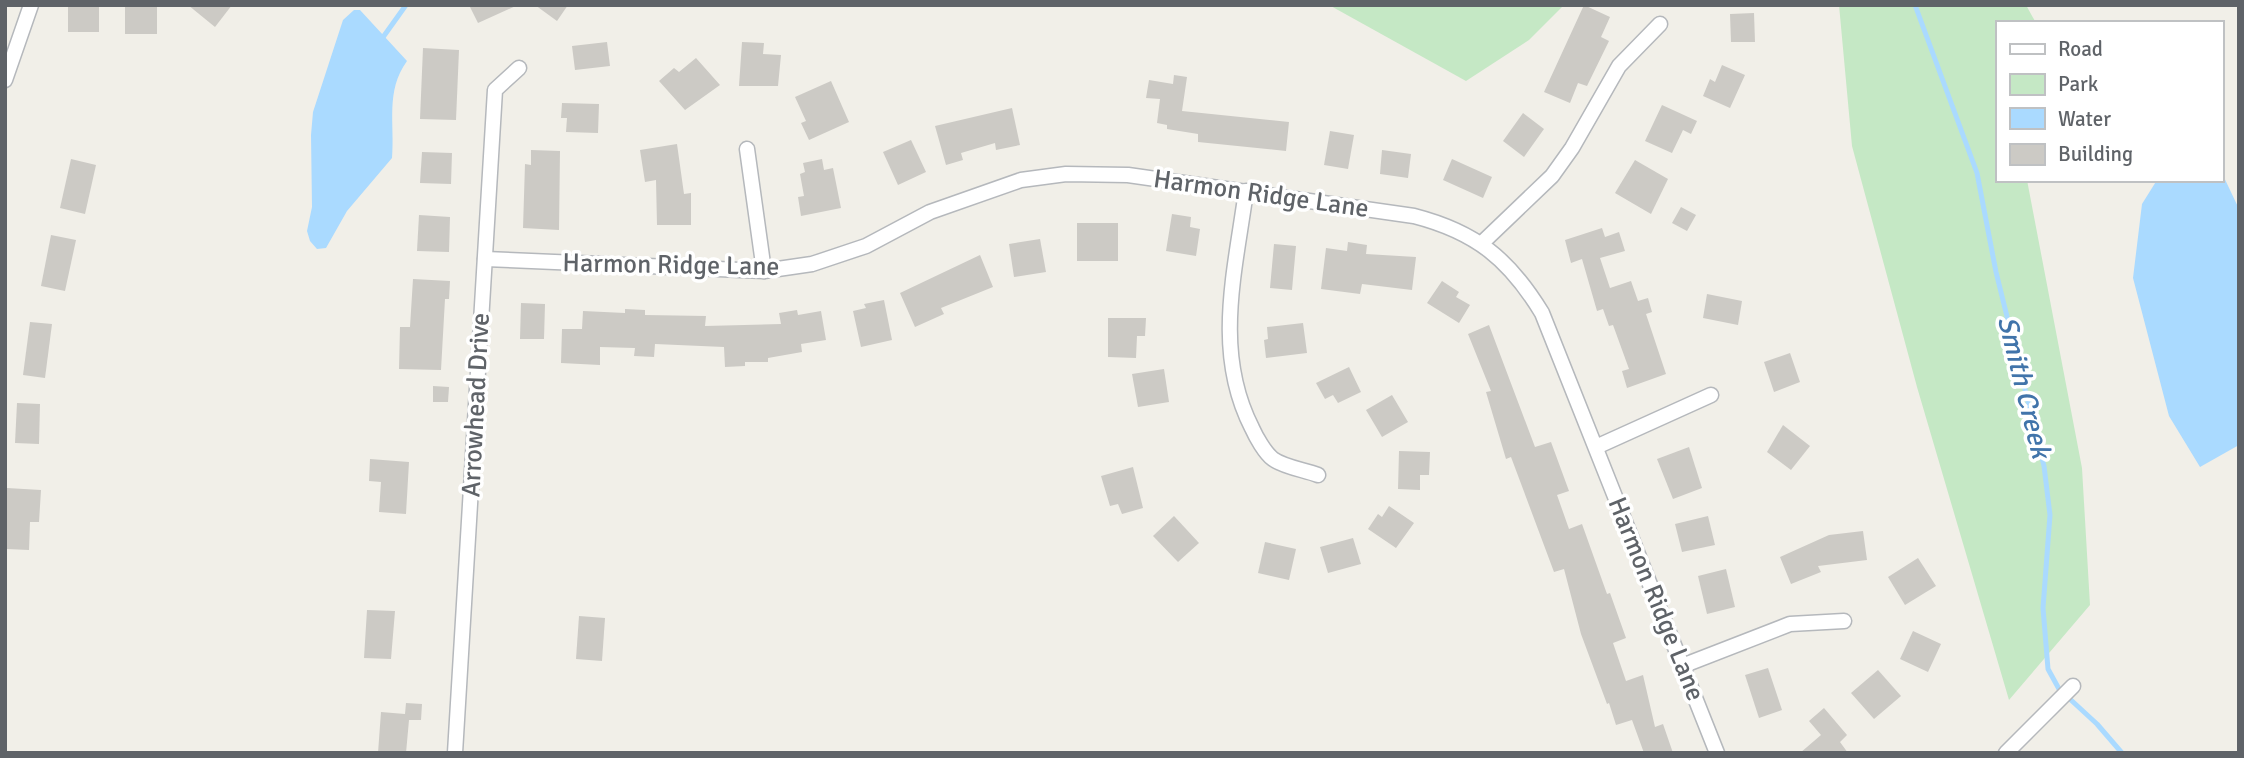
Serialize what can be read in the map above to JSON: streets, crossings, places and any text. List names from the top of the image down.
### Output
{
  "streets": {
    "street": ["Harmon Ridge Lane", "Arrowhead Drive"]
  },
  "crossings": [
    ["Harmon Ridge Lane", "Arrowhead Drive"]
  ],
  "water": ["Smith Creek"],
  "legend": [
    "Road",
    "Park",
    "Water",
    "Building"
  ]
}
